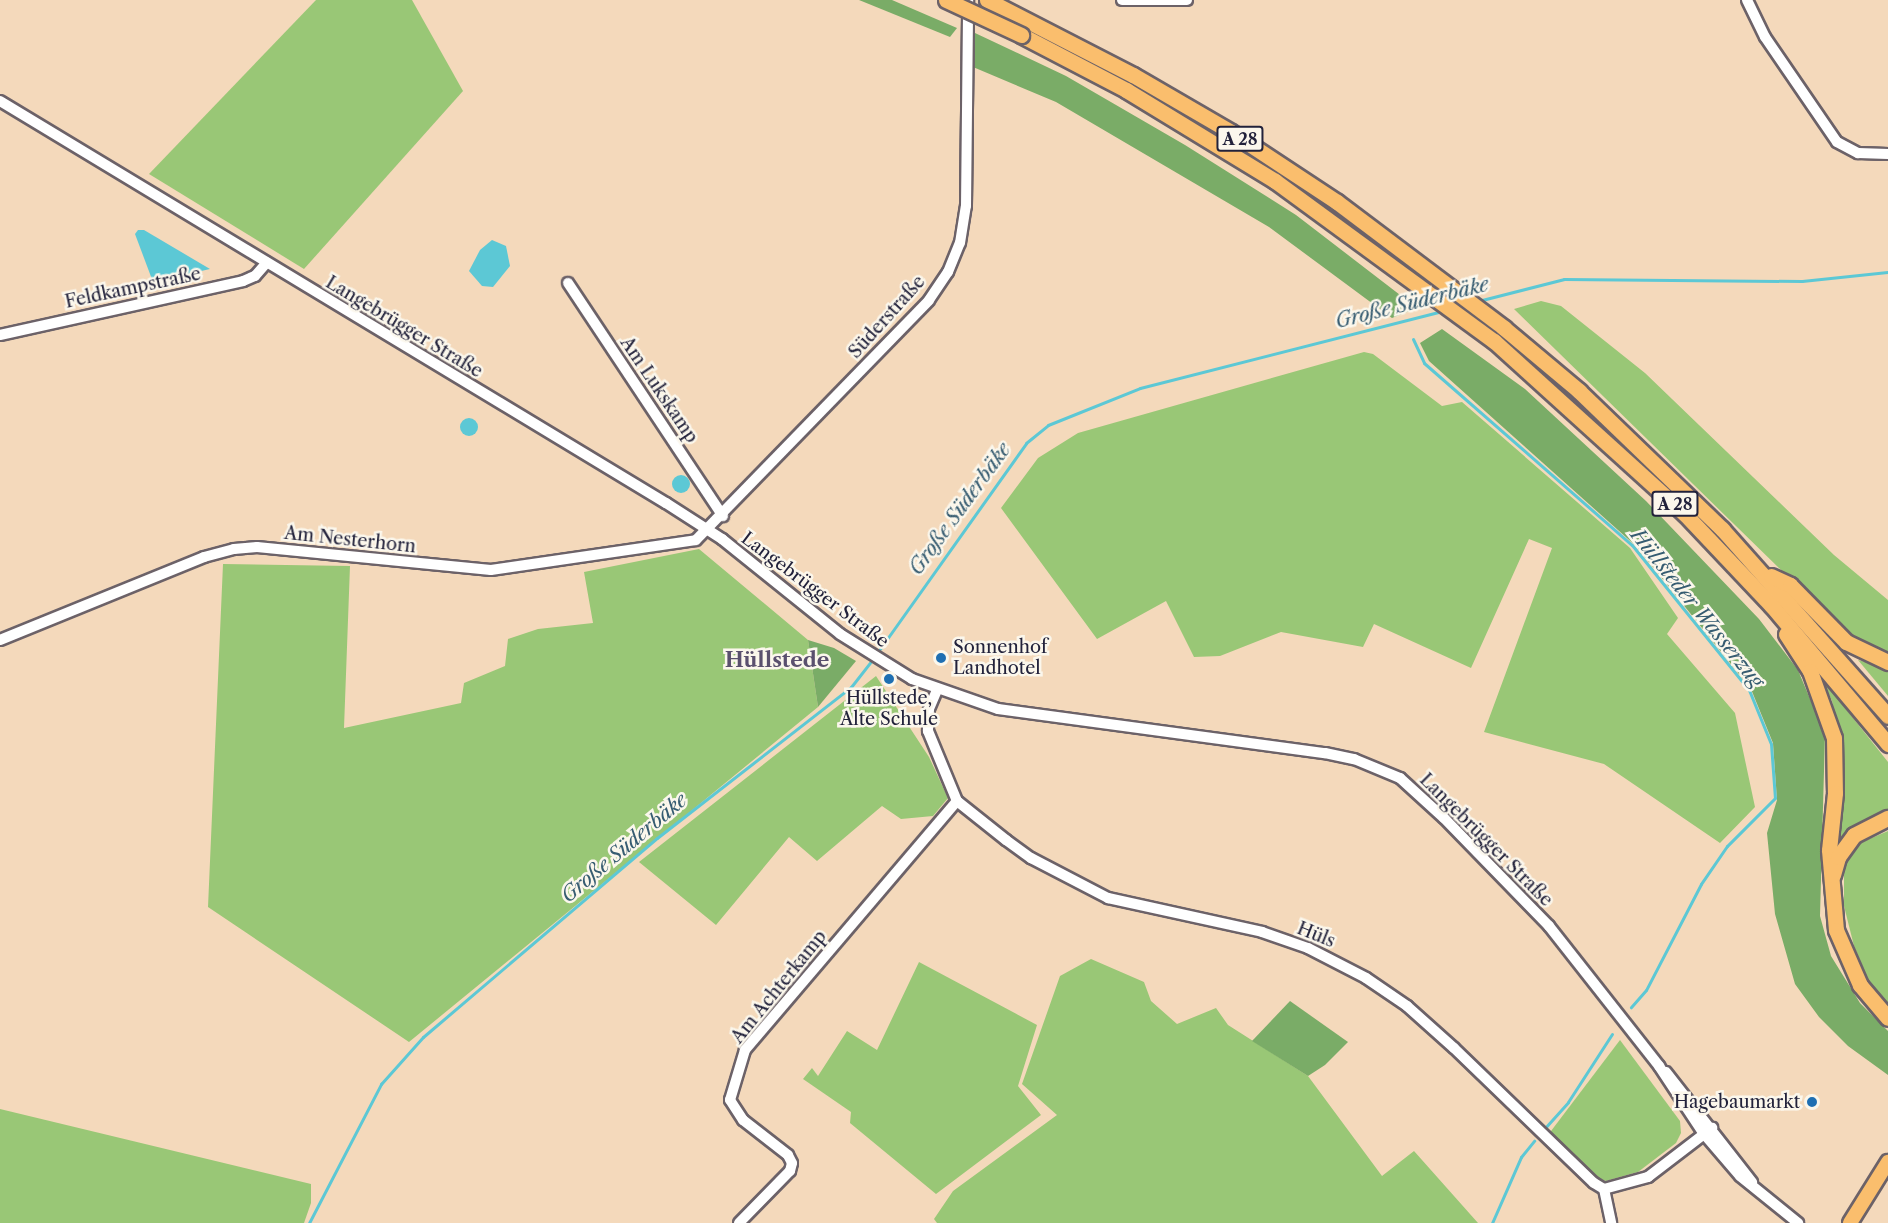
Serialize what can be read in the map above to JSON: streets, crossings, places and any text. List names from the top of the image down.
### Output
{
  "streets": {
    "highway": ["A 28"],
    "street": [
      "Feldkampstraße",
      "Süderstraße",
      "Langebrügger Straße",
      "Am Lukskamp",
      "Am Nesterhorn",
      "Hüls",
      "Am Achterkamp"
    ]
  },
  "crossings": [
    ["Feldkampstraße", "Langebrügger Straße"],
    ["Süderstraße", "Langebrügger Straße"],
    ["Süderstraße", "Am Lukskamp"],
    ["Süderstraße", "Am Nesterhorn"],
    ["Langebrügger Straße", "Am Nesterhorn"],
    ["Langebrügger Straße", "Hüls"],
    ["Hüls", "Am Achterkamp"]
  ],
  "districts": ["Hüllstede"],
  "water": ["Große Süderbäke", "Hüllsteder Wasserzug"],
  "places": ["Sonnenhof Landhotel", "Hüllstede, Alte Schule", "Hagebaumarkt"]
}
